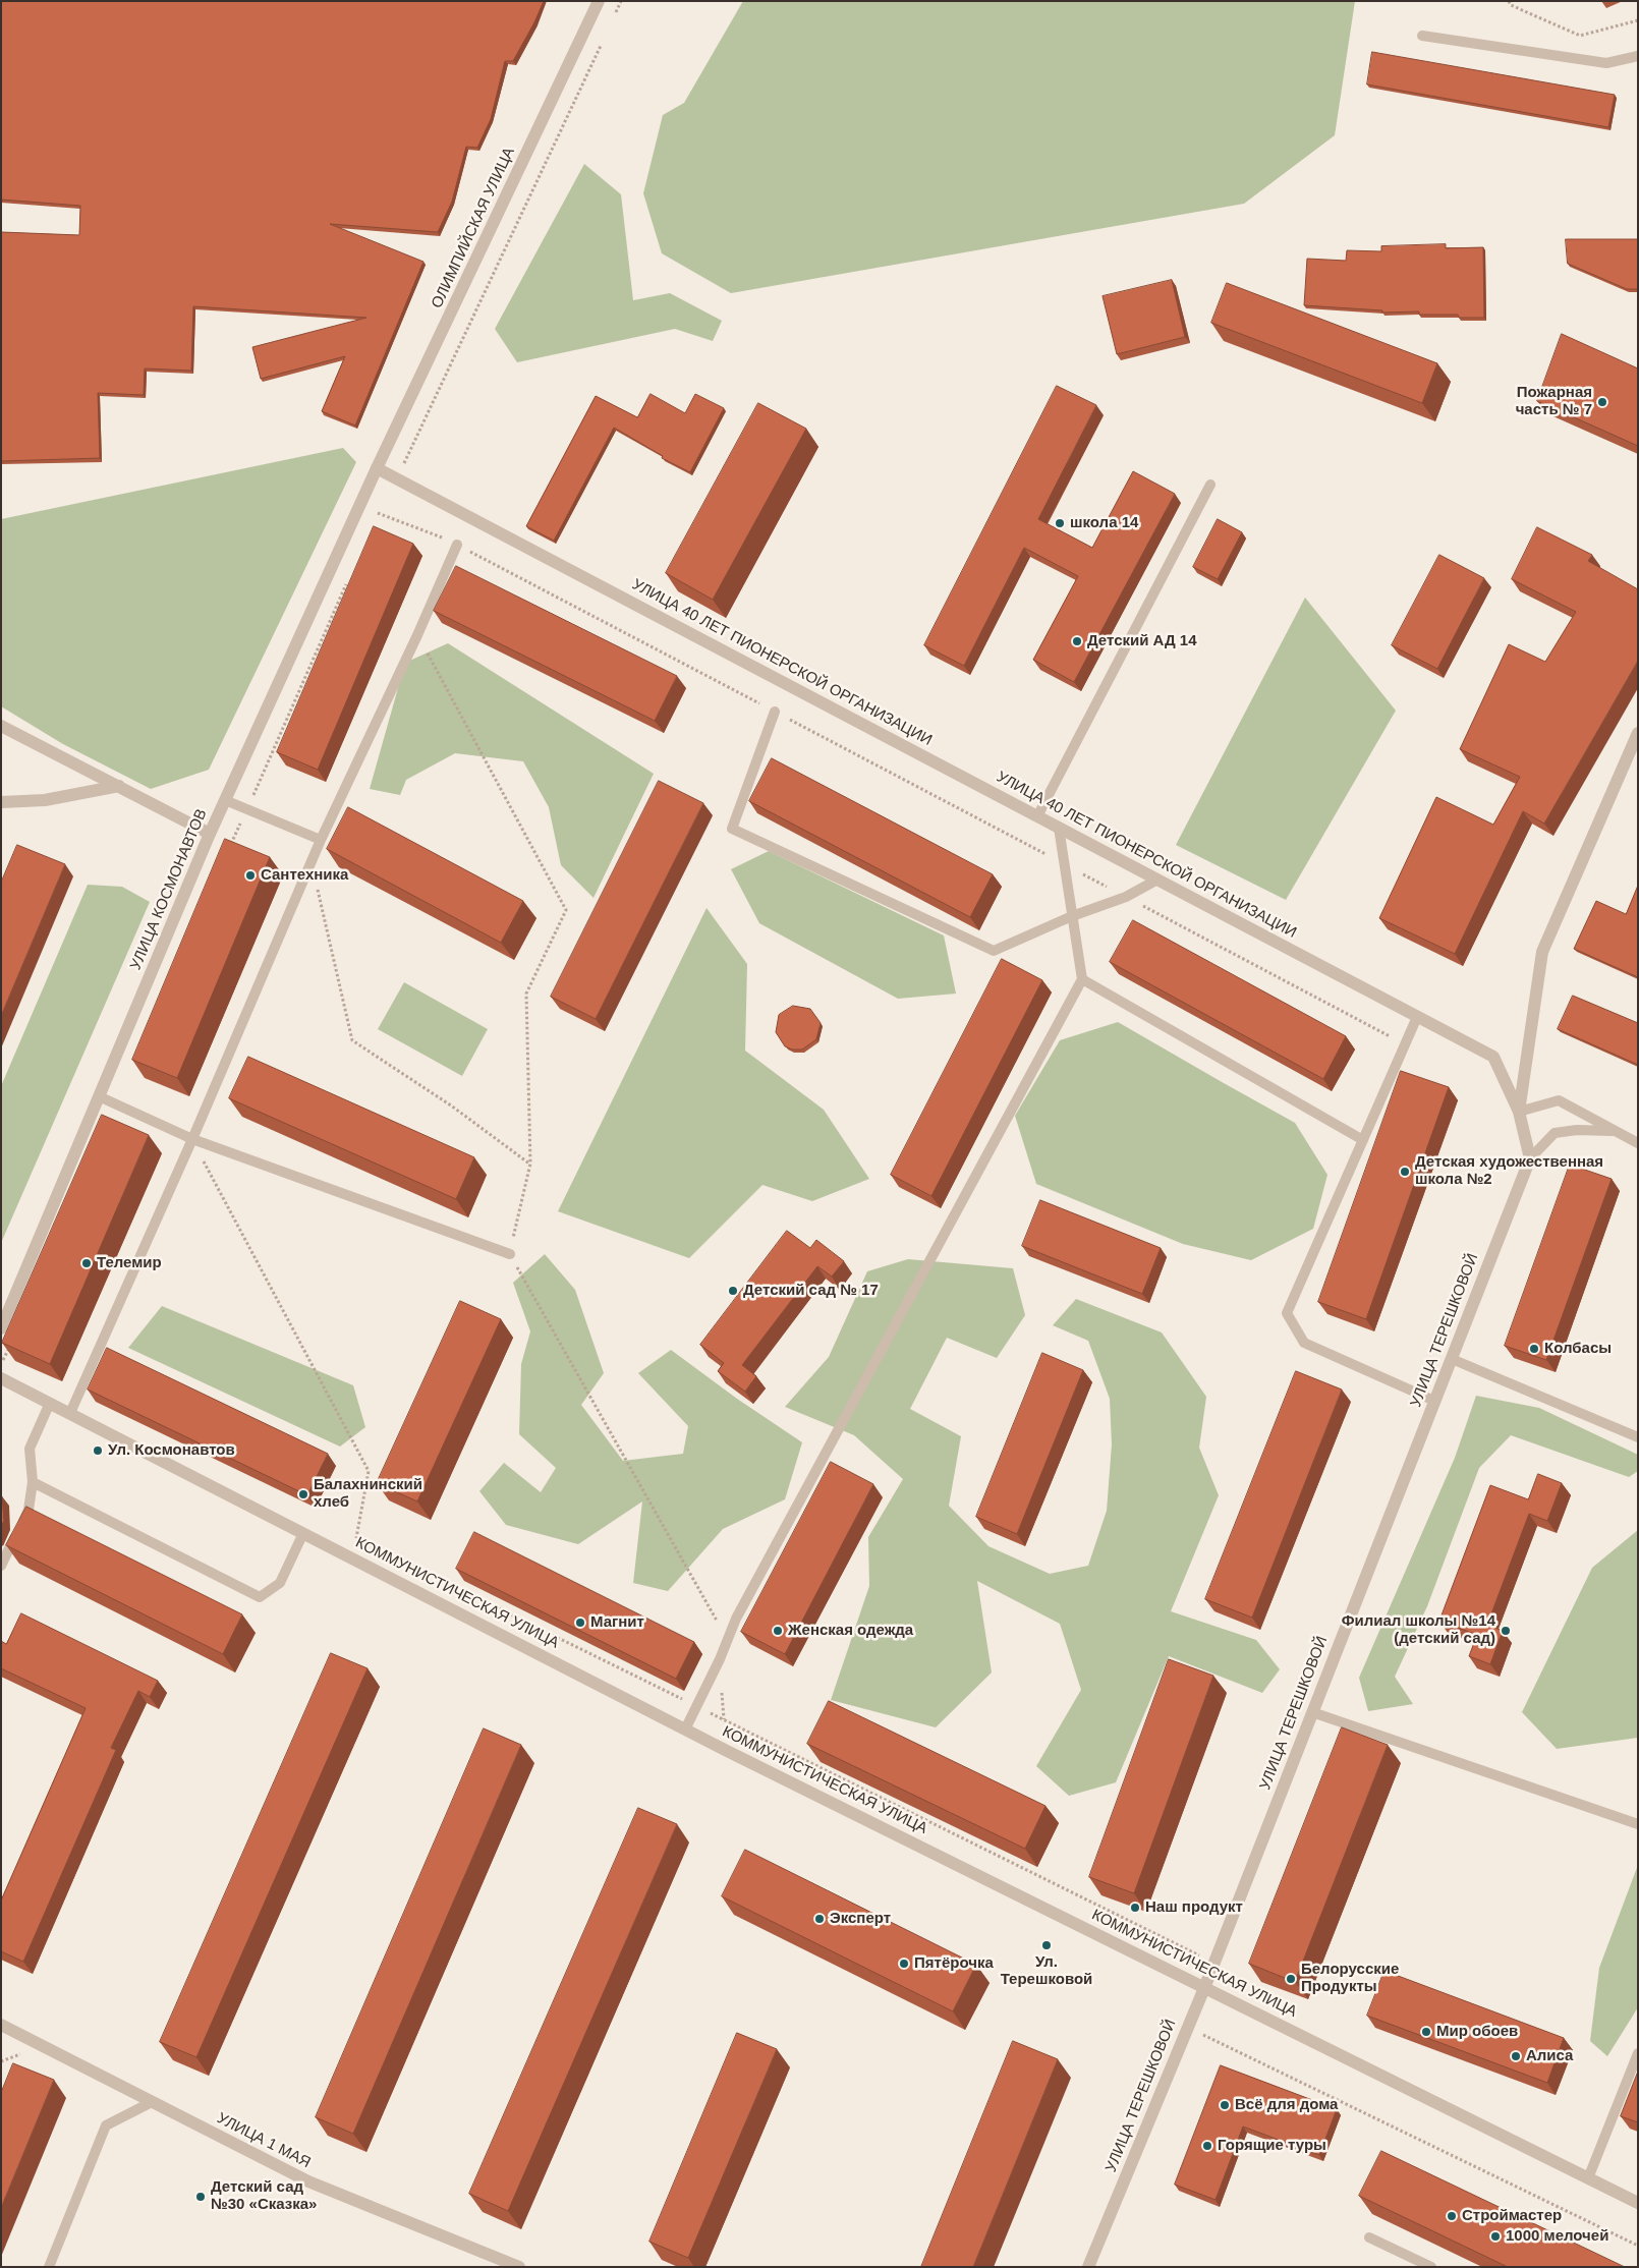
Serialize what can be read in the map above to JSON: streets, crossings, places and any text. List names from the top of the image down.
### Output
{
  "streets": {
    "street": [
      "ОЛИМПИЙСКАЯ УЛИЦА",
      "УЛИЦА 40 ЛЕТ ПИОНЕРСКОЙ ОРГАНИЗАЦИИ",
      "УЛИЦА КОСМОНАВТОВ",
      "УЛИЦА ТЕРЕШКОВОЙ",
      "КОММУНИСТИЧЕСКАЯ УЛИЦА",
      "УЛИЦА 1 МАЯ"
    ]
  },
  "crossings": [
    ["ОЛИМПИЙСКАЯ УЛИЦА", "УЛИЦА 40 ЛЕТ ПИОНЕРСКОЙ ОРГАНИЗАЦИИ"],
    ["ОЛИМПИЙСКАЯ УЛИЦА", "УЛИЦА КОСМОНАВТОВ"],
    ["УЛИЦА 40 ЛЕТ ПИОНЕРСКОЙ ОРГАНИЗАЦИИ", "УЛИЦА КОСМОНАВТОВ"],
    ["УЛИЦА ТЕРЕШКОВОЙ", "КОММУНИСТИЧЕСКАЯ УЛИЦА"]
  ],
  "places": [
    "Пожарная часть № 7",
    "школа 14",
    "Детский АД 14",
    "Сантехника",
    "Детская художественная школа №2",
    "Телемир",
    "Детский сад № 17",
    "Колбасы",
    "Ул. Космонавтов",
    "Балахнинский хлеб",
    "Магнит",
    "Женская одежда",
    "Филиал школы №14 (детский сад)",
    "Наш продукт",
    "Эксперт",
    "Ул. Терешковой",
    "Пятёрочка",
    "Белорусские Продукты",
    "Мир обоев",
    "Алиса",
    "Всё для дома",
    "Горящие туры",
    "Детский сад №30 «Сказка»",
    "Строймастер",
    "1000 мелочей"
  ]
}
